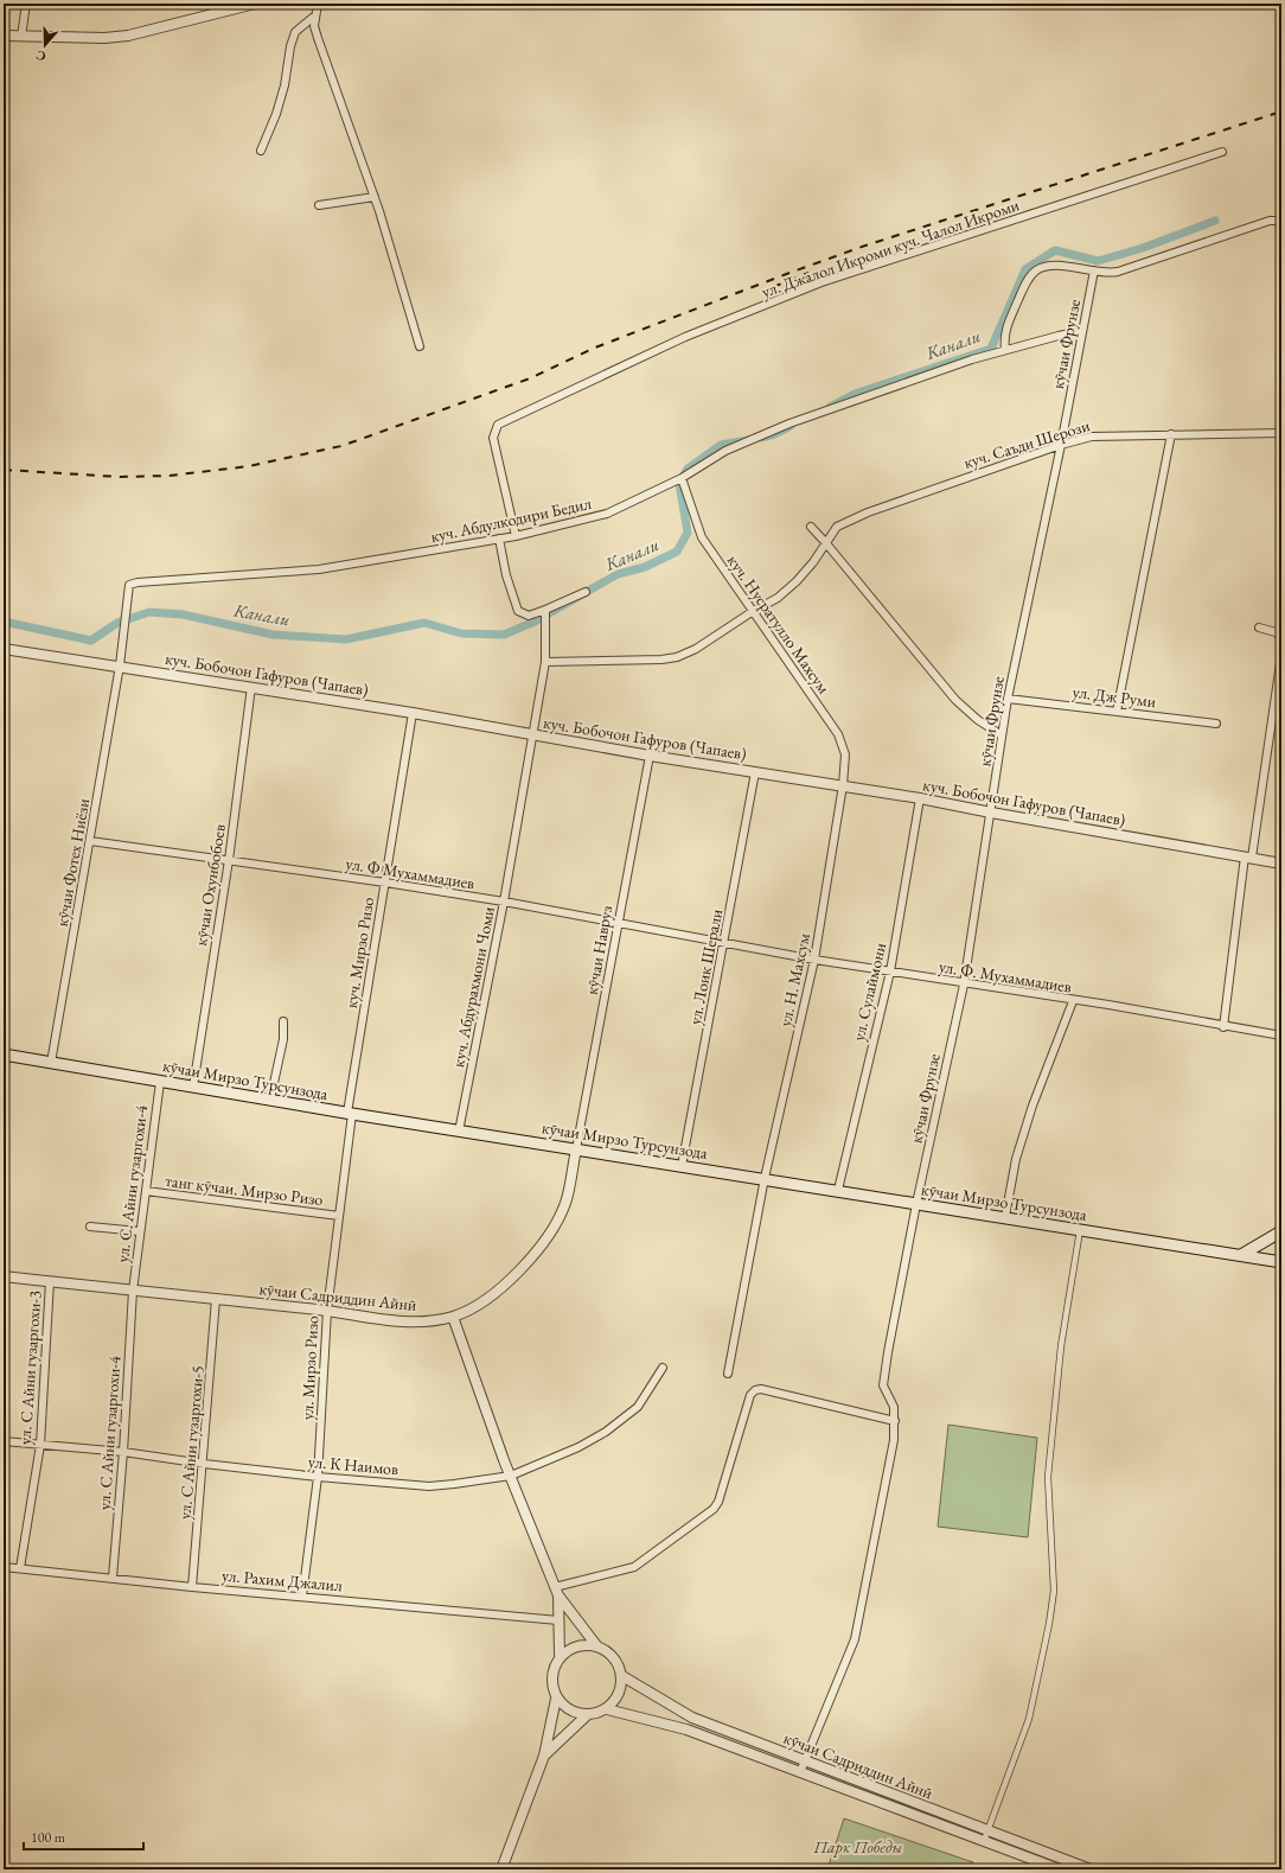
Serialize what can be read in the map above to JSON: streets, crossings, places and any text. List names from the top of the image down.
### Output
{
  "streets": {
    "main road": ["кӯчаи Мирзо Турсунзода"],
    "street": [
      "ул. Джалол Икроми куч. Чалол Икроми",
      "кӯчаи Фрунзе",
      "куч. Саъди Шерози",
      "куч. Абдулкодири Бедил",
      "куч. Нусратулло Махсум",
      "куч. Бобочон Гафуров (Чапаев)",
      "ул. Дж Руми",
      "кӯчаи Фотех Ниёзи",
      "ул. Ф Мухаммадиев",
      "кӯчаи Охунбобоев",
      "кӯчаи Навруз",
      "куч. Мирзо Ризо",
      "ул. Лоик Шерали",
      "ул. Ф. Мухаммадиев",
      "ул. Н. Махсум",
      "куч. Абдурахмони Чоми",
      "ул. Сулаймони",
      "ул. С. Айни гузаргохи-4",
      "танг кӯчаи. Мирзо Ризо",
      "кӯчаи Садриддин Айнӣ",
      "ул. С Айни гузаргохи-3",
      "ул. Мирзо Ризо",
      "ул. С Айни гузаргохи-4",
      "ул. С Айни гузаргохи-5",
      "ул. К Наимов",
      "ул. Рахим Джалил"
    ]
  },
  "crossings": [
    ["ул. Джалол Икроми куч. Чалол Икроми", "куч. Абдулкодири Бедил"],
    ["кӯчаи Фрунзе", "куч. Саъди Шерози"],
    ["кӯчаи Фрунзе", "куч. Абдулкодири Бедил"],
    ["кӯчаи Фрунзе", "куч. Бобочон Гафуров (Чапаев)"],
    ["кӯчаи Фрунзе", "ул. Дж Руми"],
    ["кӯчаи Фрунзе", "ул. Ф. Мухаммадиев"],
    ["кӯчаи Фрунзе", "кӯчаи Мирзо Турсунзода"],
    ["кӯчаи Фрунзе", "кӯчаи Садриддин Айнӣ"],
    ["куч. Саъди Шерози", "куч. Нусратулло Махсум"],
    ["куч. Саъди Шерози", "куч. Абдурахмони Чоми"],
    ["куч. Абдулкодири Бедил", "куч. Нусратулло Махсум"],
    ["куч. Абдулкодири Бедил", "куч. Бобочон Гафуров (Чапаев)"],
    ["куч. Абдулкодири Бедил", "кӯчаи Фотех Ниёзи"],
    ["куч. Нусратулло Махсум", "куч. Бобочон Гафуров (Чапаев)"],
    ["куч. Нусратулло Махсум", "ул. Н. Махсум"],
    ["куч. Бобочон Гафуров (Чапаев)", "кӯчаи Фотех Ниёзи"],
    ["куч. Бобочон Гафуров (Чапаев)", "кӯчаи Охунбобоев"],
    ["куч. Бобочон Гафуров (Чапаев)", "кӯчаи Навруз"],
    ["куч. Бобочон Гафуров (Чапаев)", "куч. Мирзо Ризо"],
    ["куч. Бобочон Гафуров (Чапаев)", "ул. Лоик Шерали"],
    ["куч. Бобочон Гафуров (Чапаев)", "ул. Н. Махсум"],
    ["куч. Бобочон Гафуров (Чапаев)", "куч. Абдурахмони Чоми"],
    ["куч. Бобочон Гафуров (Чапаев)", "ул. Сулаймони"],
    ["кӯчаи Фотех Ниёзи", "ул. Ф Мухаммадиев"],
    ["кӯчаи Фотех Ниёзи", "кӯчаи Мирзо Турсунзода"],
    ["ул. Ф Мухаммадиев", "кӯчаи Охунбобоев"],
    ["ул. Ф Мухаммадиев", "кӯчаи Навруз"],
    ["ул. Ф Мухаммадиев", "куч. Мирзо Ризо"],
    ["ул. Ф Мухаммадиев", "ул. Лоик Шерали"],
    ["ул. Ф Мухаммадиев", "ул. Ф. Мухаммадиев"],
    ["ул. Ф Мухаммадиев", "куч. Абдурахмони Чоми"],
    ["кӯчаи Охунбобоев", "кӯчаи Мирзо Турсунзода"],
    ["кӯчаи Навруз", "кӯчаи Мирзо Турсунзода"],
    ["кӯчаи Навруз", "кӯчаи Садриддин Айнӣ"],
    ["куч. Мирзо Ризо", "кӯчаи Мирзо Турсунзода"],
    ["куч. Мирзо Ризо", "ул. Мирзо Ризо"],
    ["ул. Лоик Шерали", "ул. Ф. Мухаммадиев"],
    ["ул. Лоик Шерали", "кӯчаи Мирзо Турсунзода"],
    ["ул. Ф. Мухаммадиев", "ул. Н. Махсум"],
    ["ул. Ф. Мухаммадиев", "ул. Сулаймони"],
    ["ул. Н. Махсум", "кӯчаи Мирзо Турсунзода"],
    ["куч. Абдурахмони Чоми", "кӯчаи Мирзо Турсунзода"],
    ["ул. Сулаймони", "кӯчаи Мирзо Турсунзода"],
    ["кӯчаи Мирзо Турсунзода", "ул. С. Айни гузаргохи-4"],
    ["кӯчаи Мирзо Турсунзода", "кӯчаи Садриддин Айнӣ"],
    ["кӯчаи Мирзо Турсунзода", "ул. Мирзо Ризо"],
    ["ул. С. Айни гузаргохи-4", "танг кӯчаи. Мирзо Ризо"],
    ["ул. С. Айни гузаргохи-4", "кӯчаи Садриддин Айнӣ"],
    ["ул. С. Айни гузаргохи-4", "ул. С Айни гузаргохи-4"],
    ["танг кӯчаи. Мирзо Ризо", "ул. Мирзо Ризо"],
    ["кӯчаи Садриддин Айнӣ", "ул. С Айни гузаргохи-3"],
    ["кӯчаи Садриддин Айнӣ", "ул. Мирзо Ризо"],
    ["кӯчаи Садриддин Айнӣ", "ул. С Айни гузаргохи-4"],
    ["кӯчаи Садриддин Айнӣ", "ул. С Айни гузаргохи-5"],
    ["ул. С Айни гузаргохи-3", "ул. К Наимов"],
    ["ул. С Айни гузаргохи-3", "ул. Рахим Джалил"],
    ["ул. Мирзо Ризо", "ул. К Наимов"],
    ["ул. Мирзо Ризо", "ул. Рахим Джалил"],
    ["ул. С Айни гузаргохи-4", "ул. К Наимов"],
    ["ул. С Айни гузаргохи-4", "ул. Рахим Джалил"],
    ["ул. С Айни гузаргохи-5", "ул. К Наимов"],
    ["ул. С Айни гузаргохи-5", "ул. Рахим Джалил"]
  ],
  "water": ["Канали"],
  "parks": ["Парк Победы"],
  "scale_bar": "100 m",
  "north": "bottom"
}
